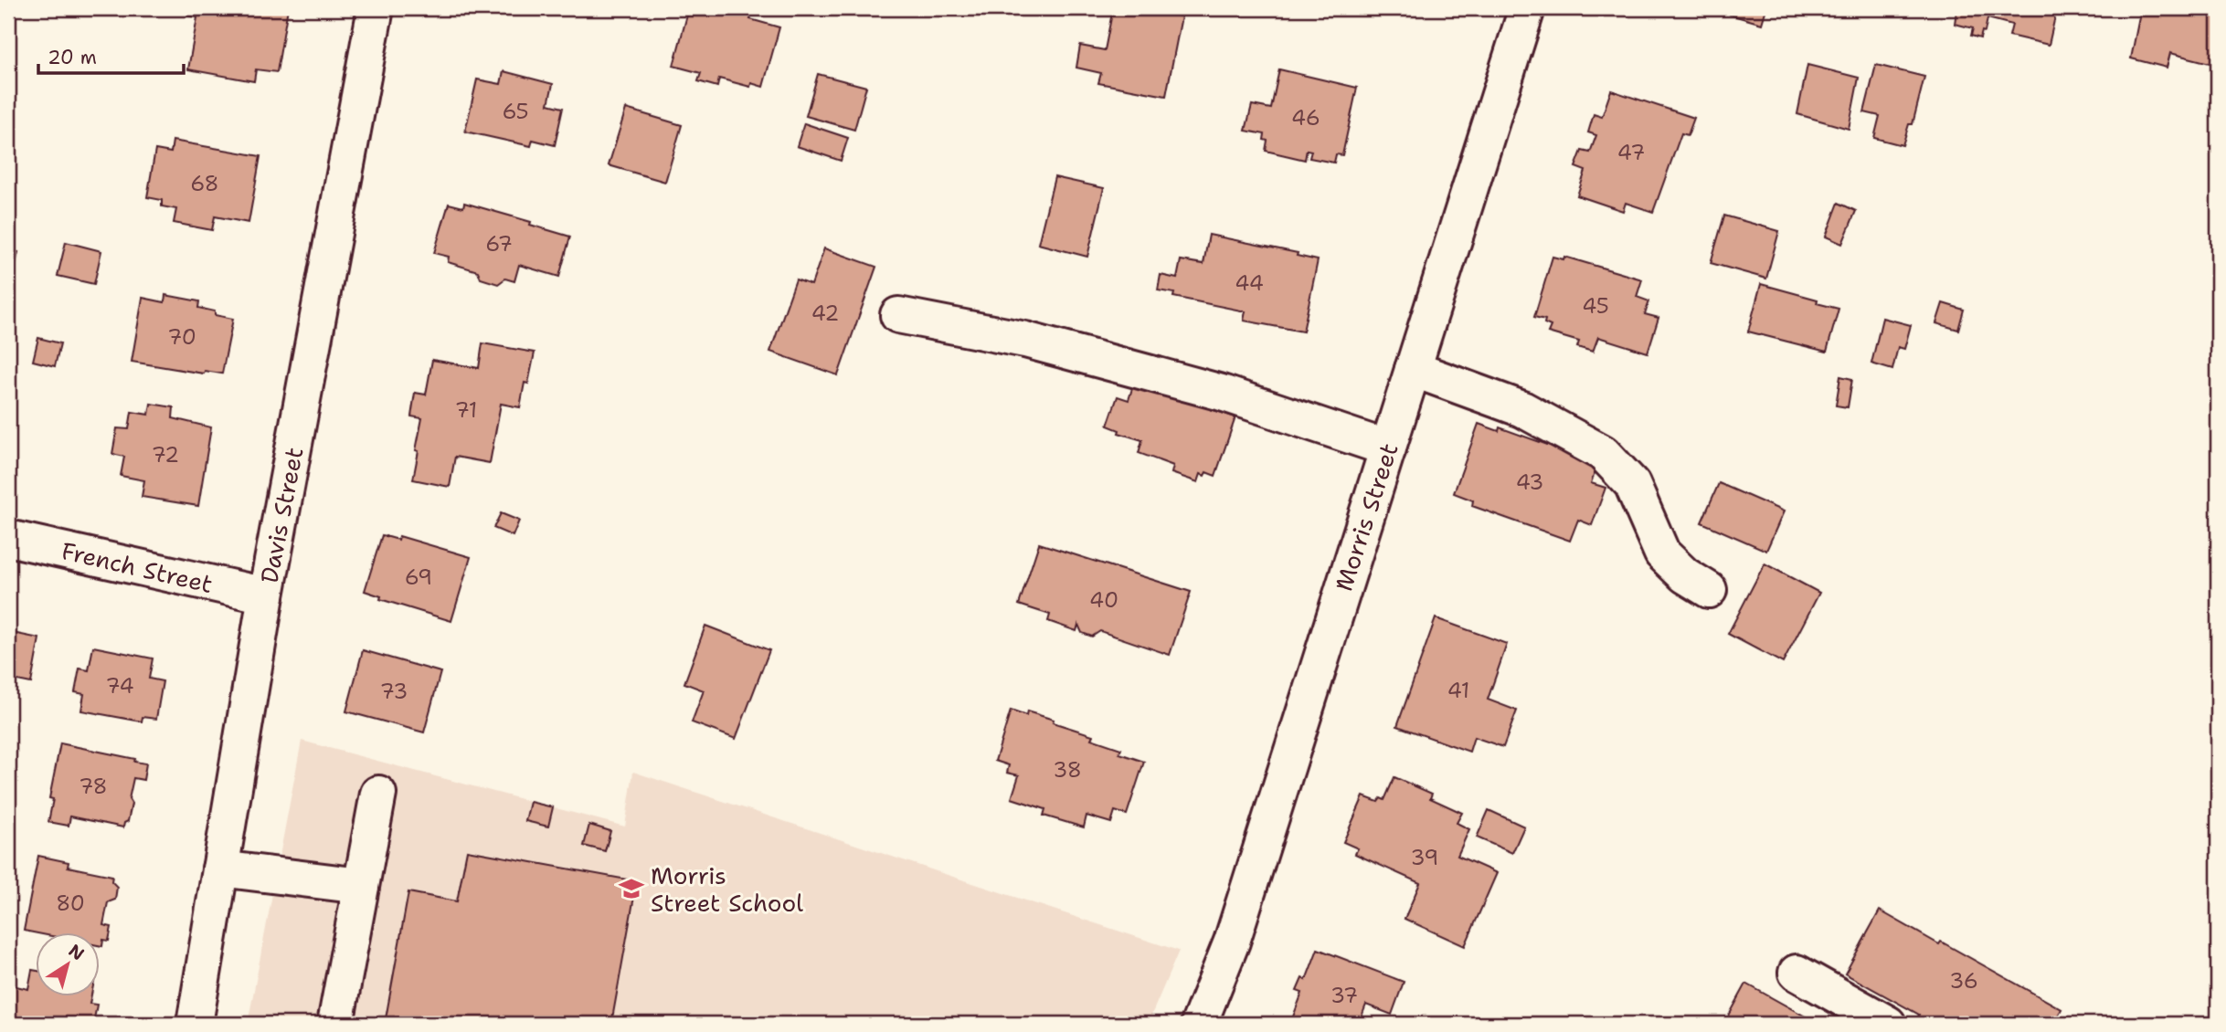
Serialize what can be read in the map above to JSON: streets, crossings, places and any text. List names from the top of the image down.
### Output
{
  "streets": {
    "street": ["Davis Street", "Morris Street", "French Street"]
  },
  "crossings": [
    ["Davis Street", "French Street"]
  ],
  "places": {
    "school or university": ["Morris Street School"]
  },
  "house_numbers": [
    "65",
    "46",
    "47",
    "68",
    "67",
    "44",
    "45",
    "42",
    "70",
    "71",
    "72",
    "43",
    "69",
    "40",
    "74",
    "41",
    "73",
    "38",
    "78",
    "39",
    "80",
    "36",
    "37"
  ],
  "scale_bar": "20 m",
  "north": "top right"
}
